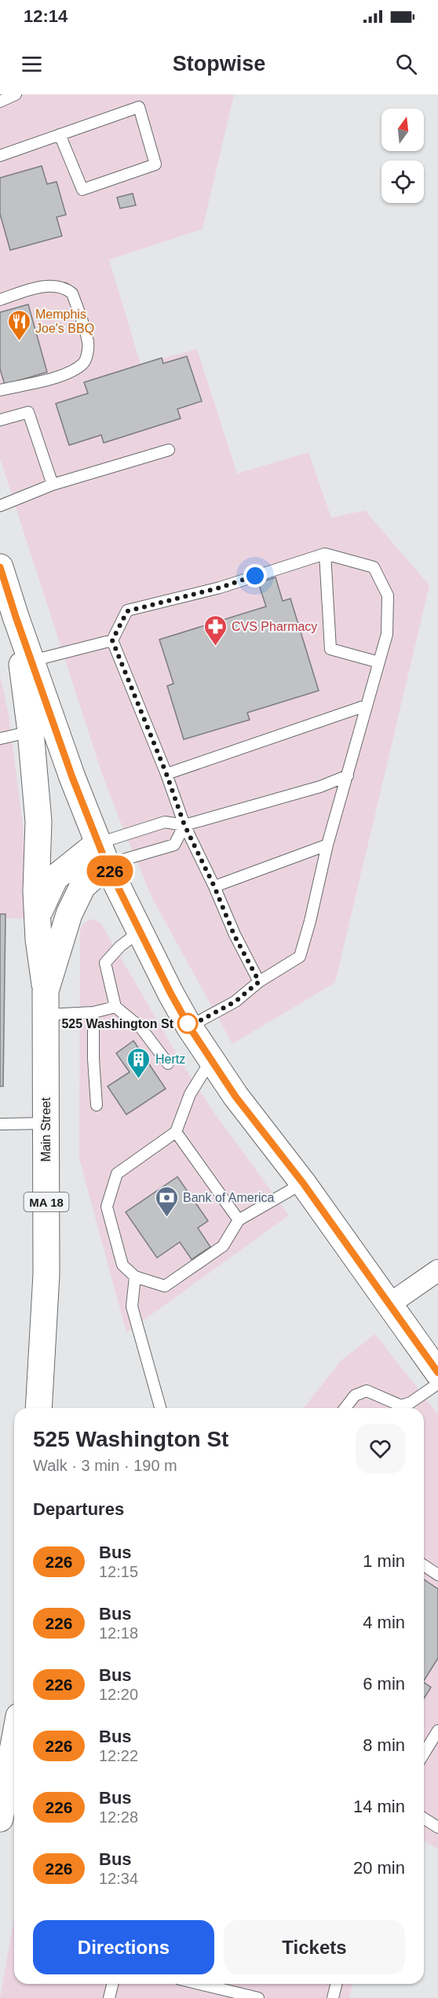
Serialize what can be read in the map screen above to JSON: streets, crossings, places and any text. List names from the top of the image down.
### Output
{
  "streets": {
    "main road": ["Main Street", "MA 18"]
  },
  "crossings": [
    ["Main Street", "MA 18"]
  ],
  "places": {
    "restaurant": ["Memphis Joe's BBQ"],
    "pharmacy": ["CVS Pharmacy"],
    "other": ["525 Washington St"],
    "building": ["Hertz"],
    "bank": ["Bank of America"]
  },
  "lines": ["bus line 226"],
  "north": "top",
  "page": {
    "status": "12:14",
    "header": "Stopwise",
    "on_map": "226",
    "heading": [
      ["525 Washington St", "Walk · 3 min · 190 m"],
      "Departures"
    ],
    "list": [
      {
        "mark": "226",
        "name": "Bus",
        "note": "12:15",
        "value": "1 min"
      },
      {
        "mark": "226",
        "name": "Bus",
        "note": "12:18",
        "value": "4 min"
      },
      {
        "mark": "226",
        "name": "Bus",
        "note": "12:20",
        "value": "6 min"
      },
      {
        "mark": "226",
        "name": "Bus",
        "note": "12:22",
        "value": "8 min"
      },
      {
        "mark": "226",
        "name": "Bus",
        "note": "12:28",
        "value": "14 min"
      },
      {
        "mark": "226",
        "name": "Bus",
        "note": "12:34",
        "value": "20 min"
      }
    ],
    "buttons": ["Directions", "Tickets"]
  }
}
